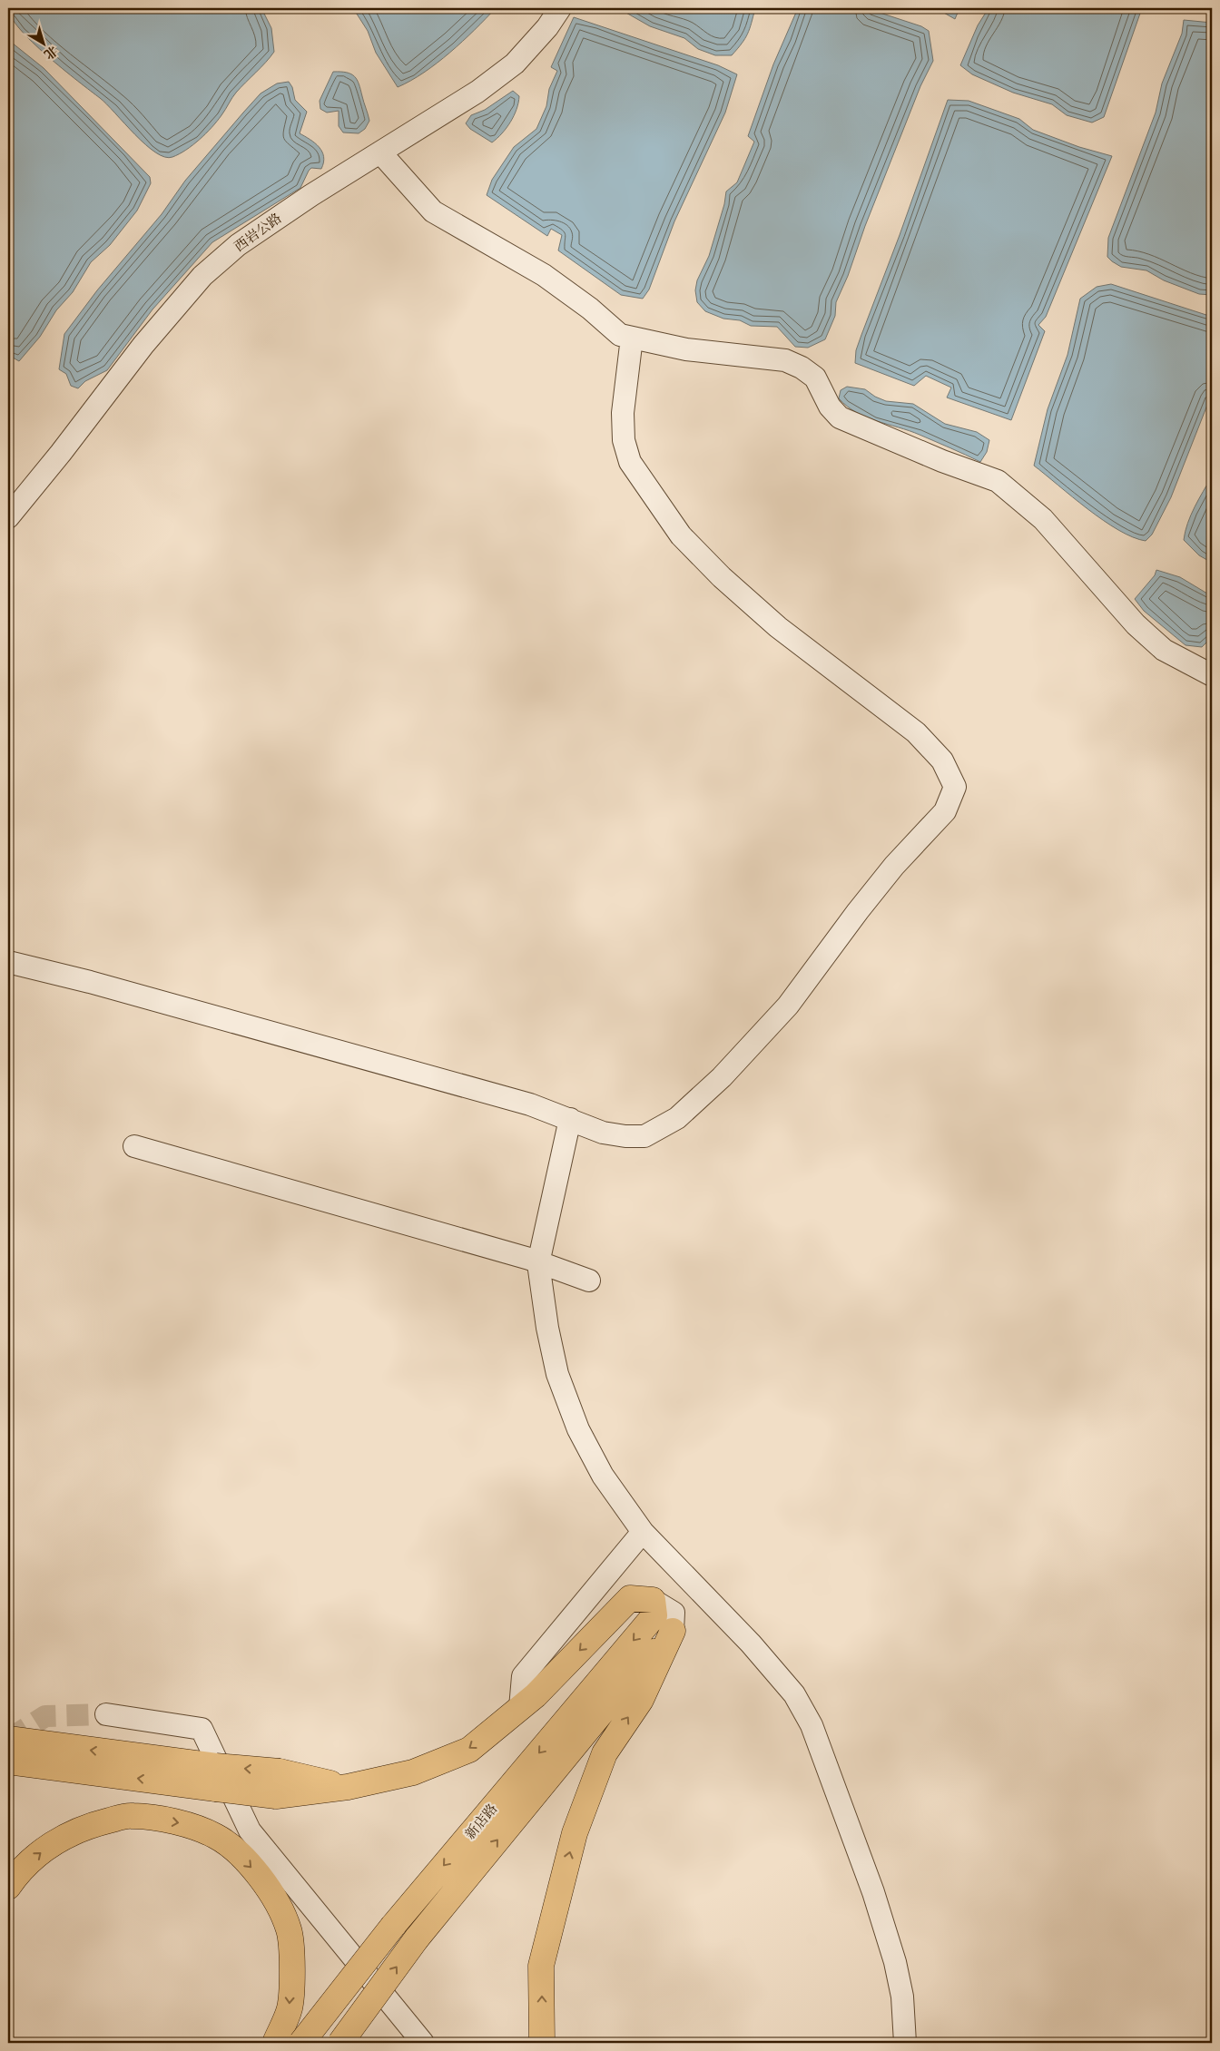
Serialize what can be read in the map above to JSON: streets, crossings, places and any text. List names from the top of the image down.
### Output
{
  "streets": {
    "main road": ["新店路"],
    "street": ["西岩公路"]
  },
  "north": "bottom right"
}
